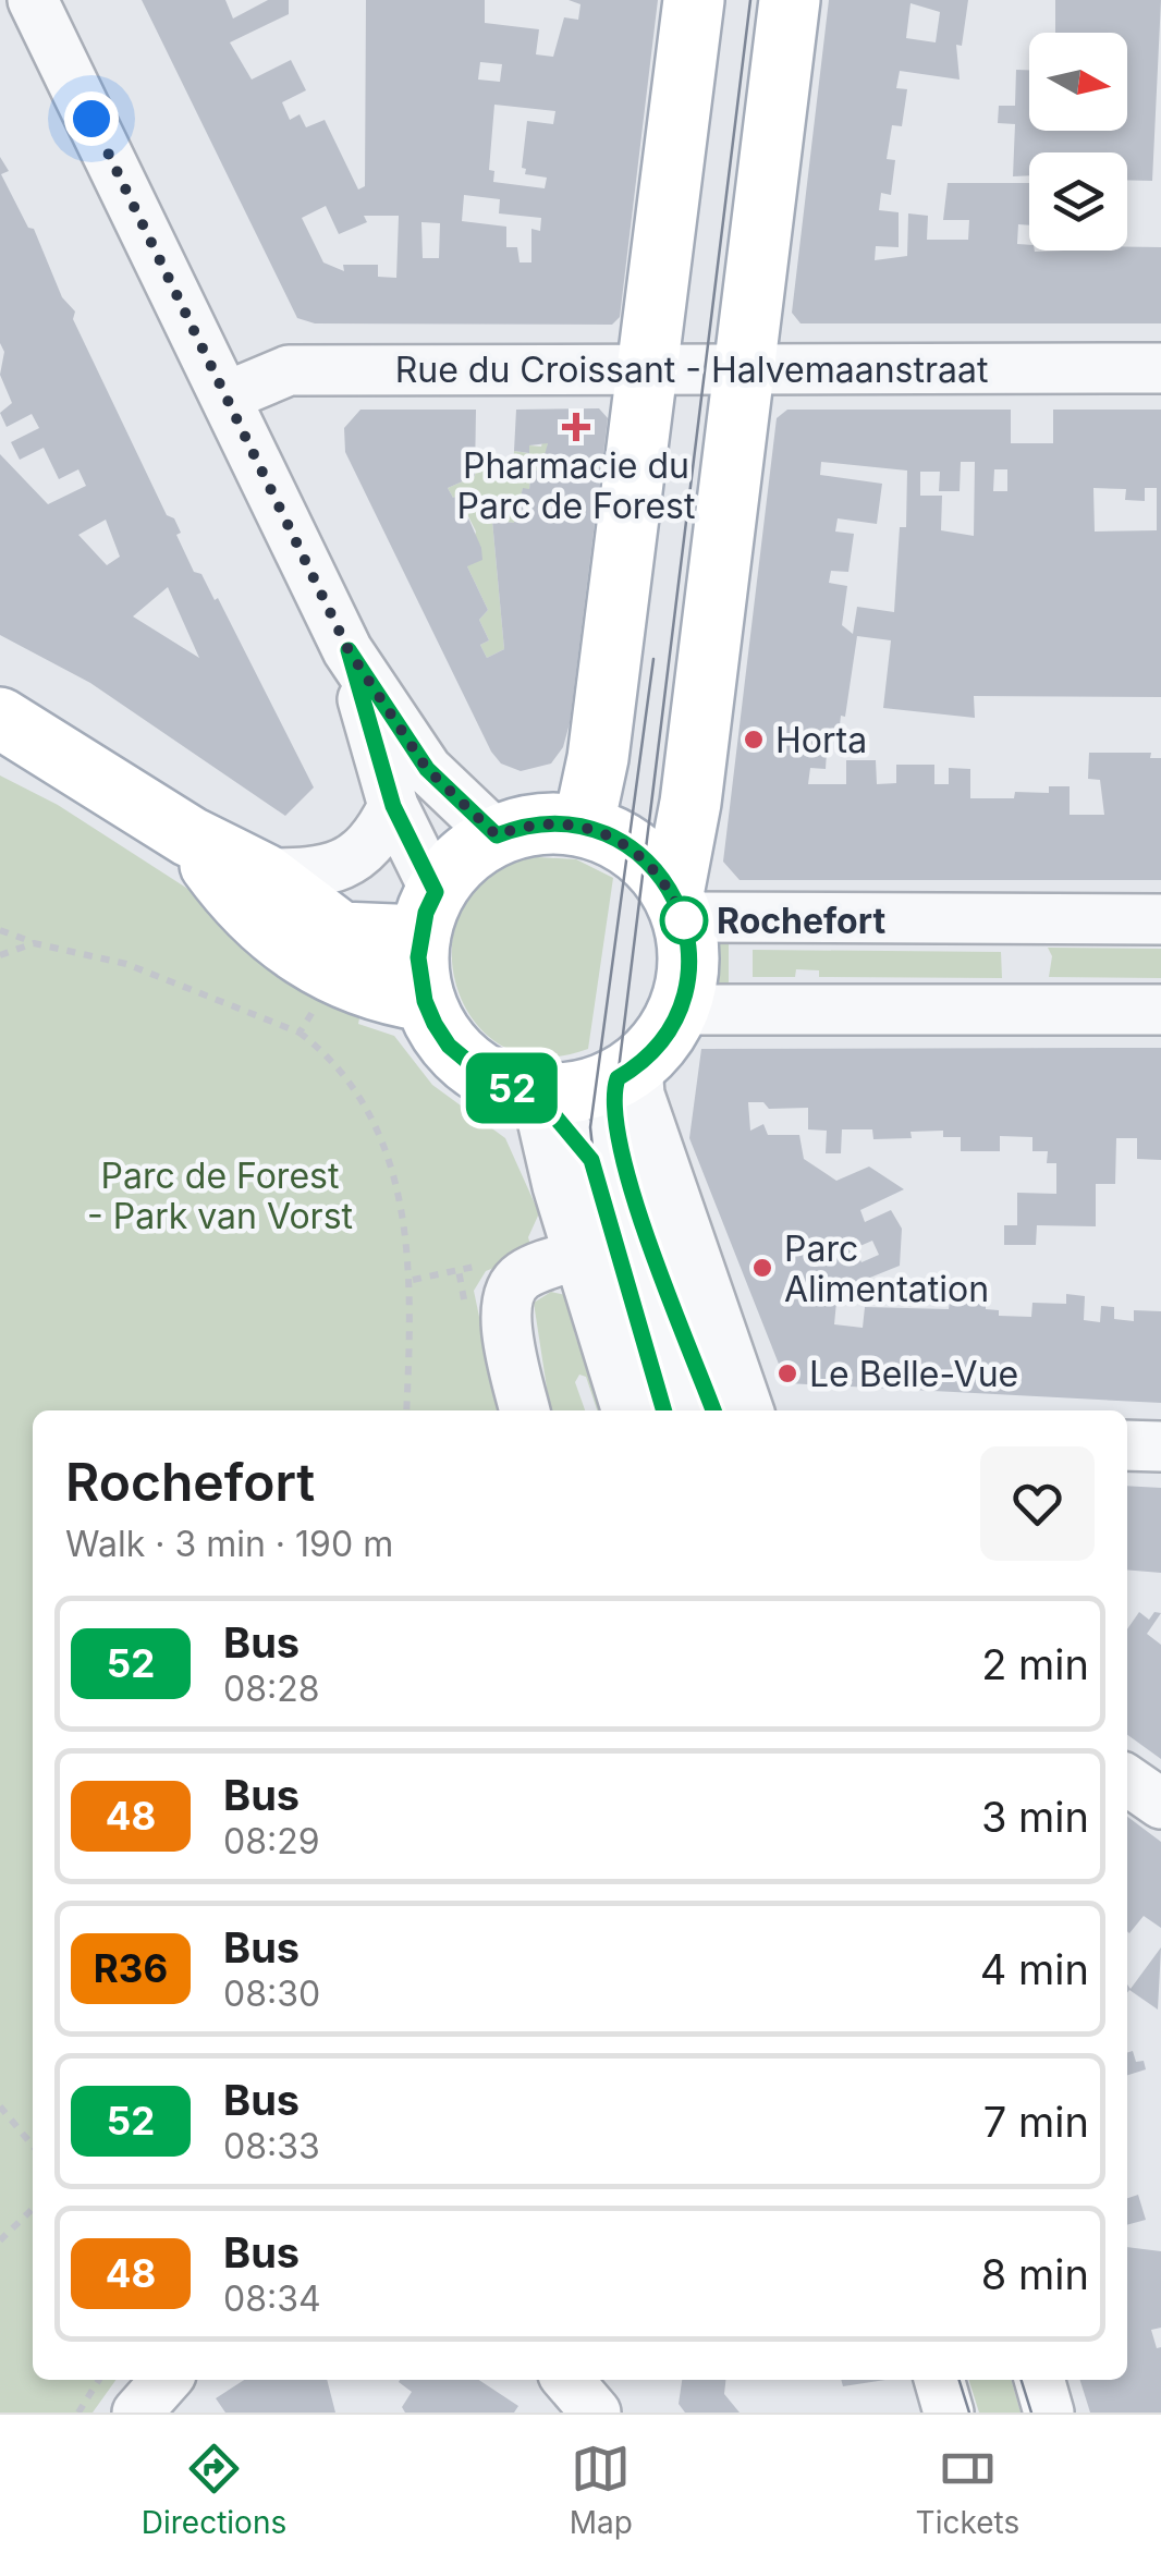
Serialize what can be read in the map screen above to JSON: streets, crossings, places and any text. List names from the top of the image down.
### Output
{
  "streets": {
    "street": ["Rue du Croissant - Halvemaanstraat"]
  },
  "parks": ["Parc de Forest - Park van Vorst"],
  "places": {
    "health": ["Pharmacie du Parc de Forest"],
    "other": [
      "Horta",
      "Rochefort",
      "Parc Alimentation",
      "Le Belle-Vue"
    ]
  },
  "lines": ["bus line 52"],
  "north": "right",
  "page": {
    "on_map": "52",
    "heading": ["Rochefort", "Walk · 3 min · 190 m"],
    "list": [
      {
        "mark": "52",
        "name": "Bus",
        "note": "08:28",
        "value": "2 min"
      },
      {
        "mark": "48",
        "name": "Bus",
        "note": "08:29",
        "value": "3 min"
      },
      {
        "mark": "R36",
        "name": "Bus",
        "note": "08:30",
        "value": "4 min"
      },
      {
        "mark": "52",
        "name": "Bus",
        "note": "08:33",
        "value": "7 min"
      },
      {
        "mark": "48",
        "name": "Bus",
        "note": "08:34",
        "value": "8 min"
      }
    ],
    "tabs": ["Directions", "Map", "Tickets"]
  }
}
